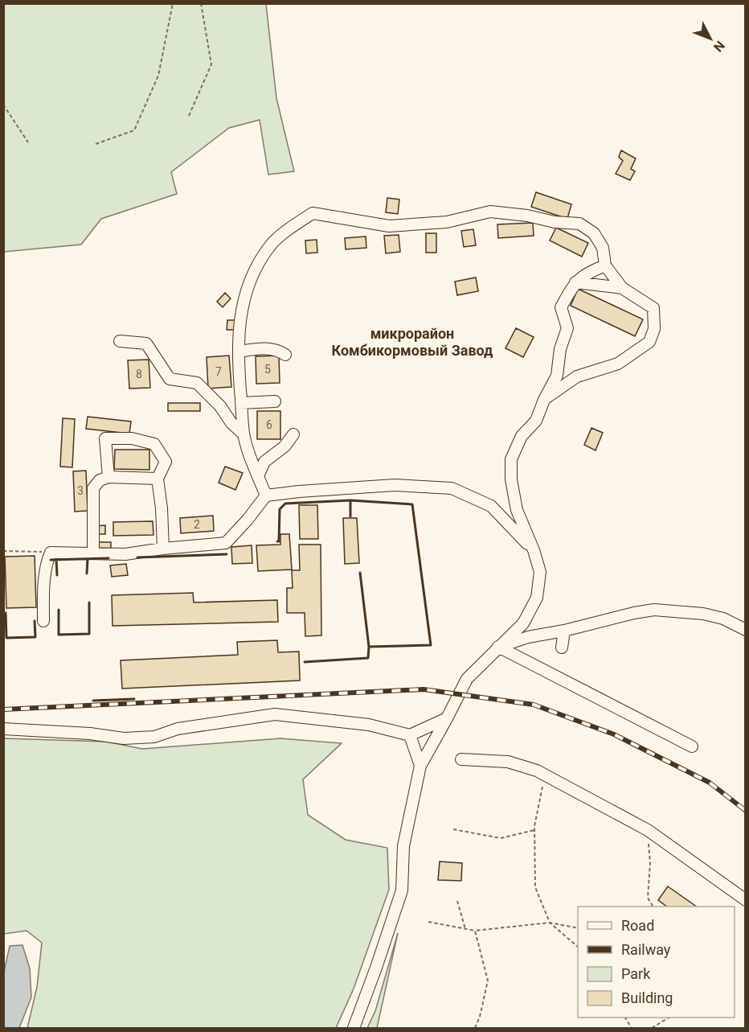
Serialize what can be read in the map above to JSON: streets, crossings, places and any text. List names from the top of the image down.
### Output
{
  "districts": ["микрорайон Комбикормовый Завод"],
  "house_numbers": [
    "5",
    "7",
    "8",
    "6",
    "3",
    "2"
  ],
  "legend": [
    "Road",
    "Railway",
    "Park",
    "Building"
  ],
  "north": "bottom right"
}
